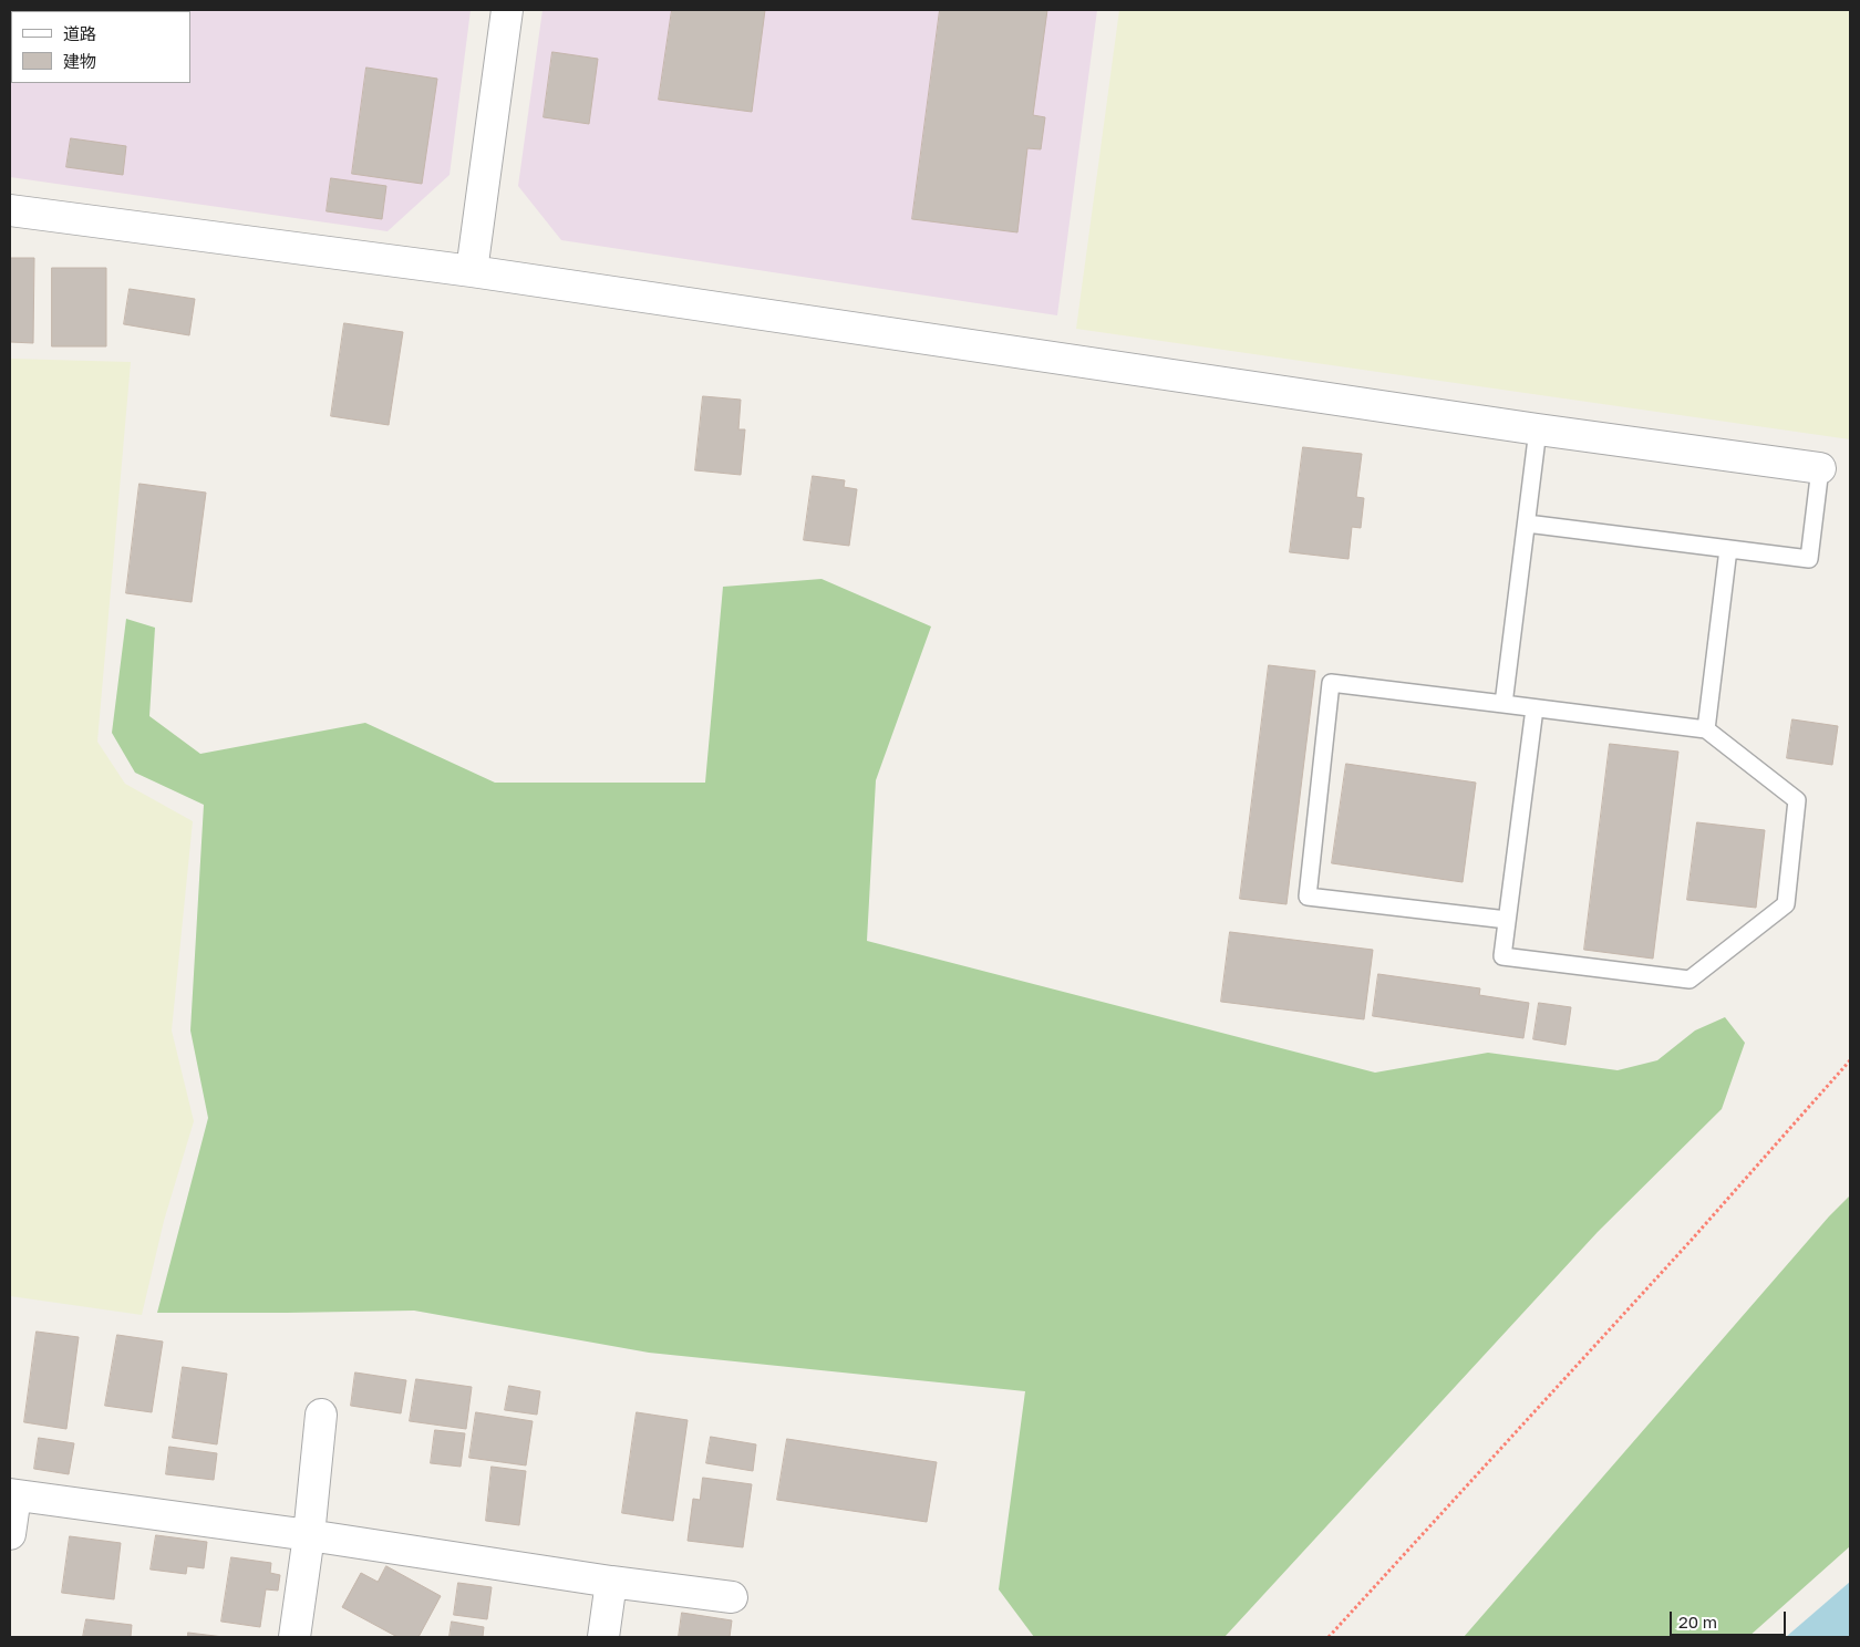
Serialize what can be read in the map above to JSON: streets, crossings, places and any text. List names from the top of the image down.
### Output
{
  "legend": ["道路", "建物"],
  "scale_bar": "20 m"
}
